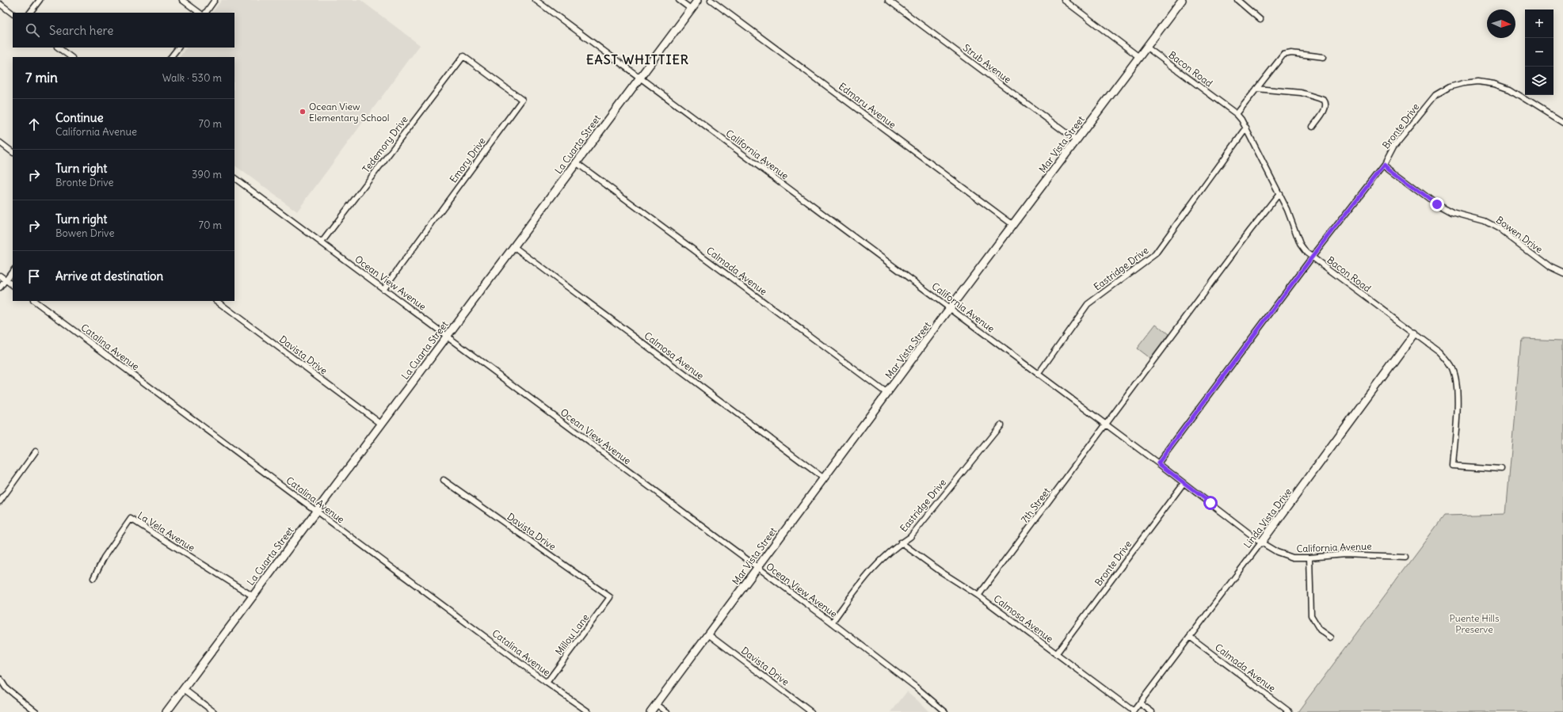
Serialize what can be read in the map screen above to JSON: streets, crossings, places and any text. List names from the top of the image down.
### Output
{
  "streets": {
    "street": [
      "Strub Avenue",
      "Bacon Road",
      "Edmaru Avenue",
      "Bronte Drive",
      "Tedemory Drive",
      "La Cuarta Street",
      "Mar Vista Street",
      "California Avenue",
      "Emory Drive",
      "Bowen Drive",
      "Eastridge Drive",
      "Calmada Avenue",
      "Ocean View Avenue",
      "Catalina Avenue",
      "Davista Drive",
      "Calmosa Avenue",
      "7th Street",
      "Linda Vista Drive",
      "La Vela Avenue",
      "Millou Lane"
    ]
  },
  "crossings": [
    ["Strub Avenue", "Mar Vista Street"],
    ["Bacon Road", "Bronte Drive"],
    ["Bacon Road", "Mar Vista Street"],
    ["Bacon Road", "Eastridge Drive"],
    ["Bacon Road", "7th Street"],
    ["Bacon Road", "Linda Vista Drive"],
    ["Edmaru Avenue", "Mar Vista Street"],
    ["Bronte Drive", "California Avenue"],
    ["Bronte Drive", "Bowen Drive"],
    ["Bronte Drive", "Calmosa Avenue"],
    ["Tedemory Drive", "Emory Drive"],
    ["Tedemory Drive", "Ocean View Avenue"],
    ["La Cuarta Street", "California Avenue"],
    ["La Cuarta Street", "Calmada Avenue"],
    ["La Cuarta Street", "Ocean View Avenue"],
    ["La Cuarta Street", "Catalina Avenue"],
    ["La Cuarta Street", "Davista Drive"],
    ["La Cuarta Street", "Calmosa Avenue"],
    ["La Cuarta Street", "La Vela Avenue"],
    ["Mar Vista Street", "California Avenue"],
    ["Mar Vista Street", "Calmada Avenue"],
    ["Mar Vista Street", "Ocean View Avenue"],
    ["Mar Vista Street", "Davista Drive"],
    ["Mar Vista Street", "Calmosa Avenue"],
    ["California Avenue", "Eastridge Drive"],
    ["California Avenue", "7th Street"],
    ["California Avenue", "Linda Vista Drive"],
    ["Emory Drive", "Ocean View Avenue"],
    ["Eastridge Drive", "Ocean View Avenue"],
    ["Eastridge Drive", "Calmosa Avenue"],
    ["Calmada Avenue", "Linda Vista Drive"],
    ["Catalina Avenue", "Millou Lane"],
    ["Davista Drive", "Millou Lane"],
    ["Calmosa Avenue", "7th Street"],
    ["Calmosa Avenue", "Linda Vista Drive"]
  ],
  "districts": ["EAST WHITTIER"],
  "parks": ["Puente Hills Preserve"],
  "places": ["Ocean View Elementary School"],
  "north": "right",
  "page": {
    "map_buttons": ["+", "−"],
    "search": "Search here",
    "heading": ["7 min", "Walk · 530 m"],
    "list": [
      ["Continue", "California Avenue", "70 m"],
      ["Turn right", "Bronte Drive", "390 m"],
      ["Turn right", "Bowen Drive", "70 m"],
      "Arrive at destination"
    ]
  }
}
